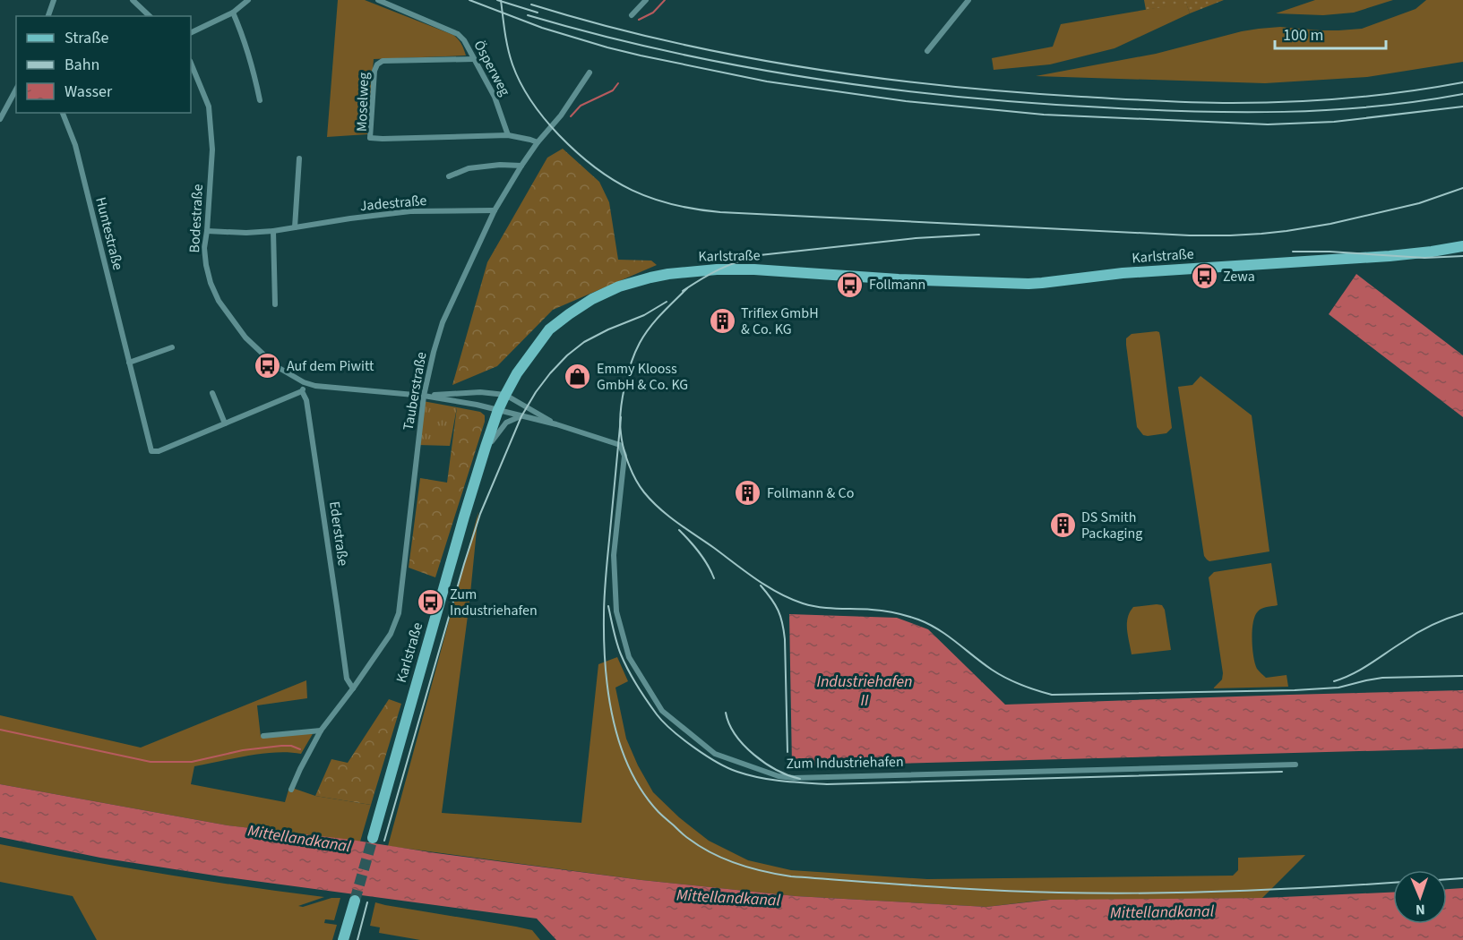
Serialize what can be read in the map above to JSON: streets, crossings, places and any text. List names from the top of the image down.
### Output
{
  "streets": {
    "street": [
      "Ösperweg",
      "Moselweg",
      "Jadestraße",
      "Bodestraße",
      "Huntestraße",
      "Karlstraße",
      "Tauberstraße",
      "Ederstraße",
      "Zum Industriehafen"
    ]
  },
  "crossings": [
    ["Ösperweg", "Moselweg"],
    ["Moselweg", "Tauberstraße"],
    ["Jadestraße", "Bodestraße"],
    ["Jadestraße", "Tauberstraße"],
    ["Bodestraße", "Karlstraße"],
    ["Bodestraße", "Tauberstraße"],
    ["Bodestraße", "Ederstraße"],
    ["Bodestraße", "Zum Industriehafen"],
    ["Karlstraße", "Zum Industriehafen"],
    ["Tauberstraße", "Ederstraße"]
  ],
  "water": ["Industriehafen II", "Mittellandkanal"],
  "places": {
    "bus stop": [
      "Zewa",
      "Follmann",
      "Auf dem Piwitt",
      "Zum Industriehafen"
    ],
    "building": ["Triflex GmbH & Co. KG", "Follmann & Co", "DS Smith Packaging"],
    "shop": ["Emmy Klooss GmbH & Co. KG"]
  },
  "legend": ["Straße", "Bahn", "Wasser"],
  "scale_bar": "100 m",
  "north": "bottom"
}
